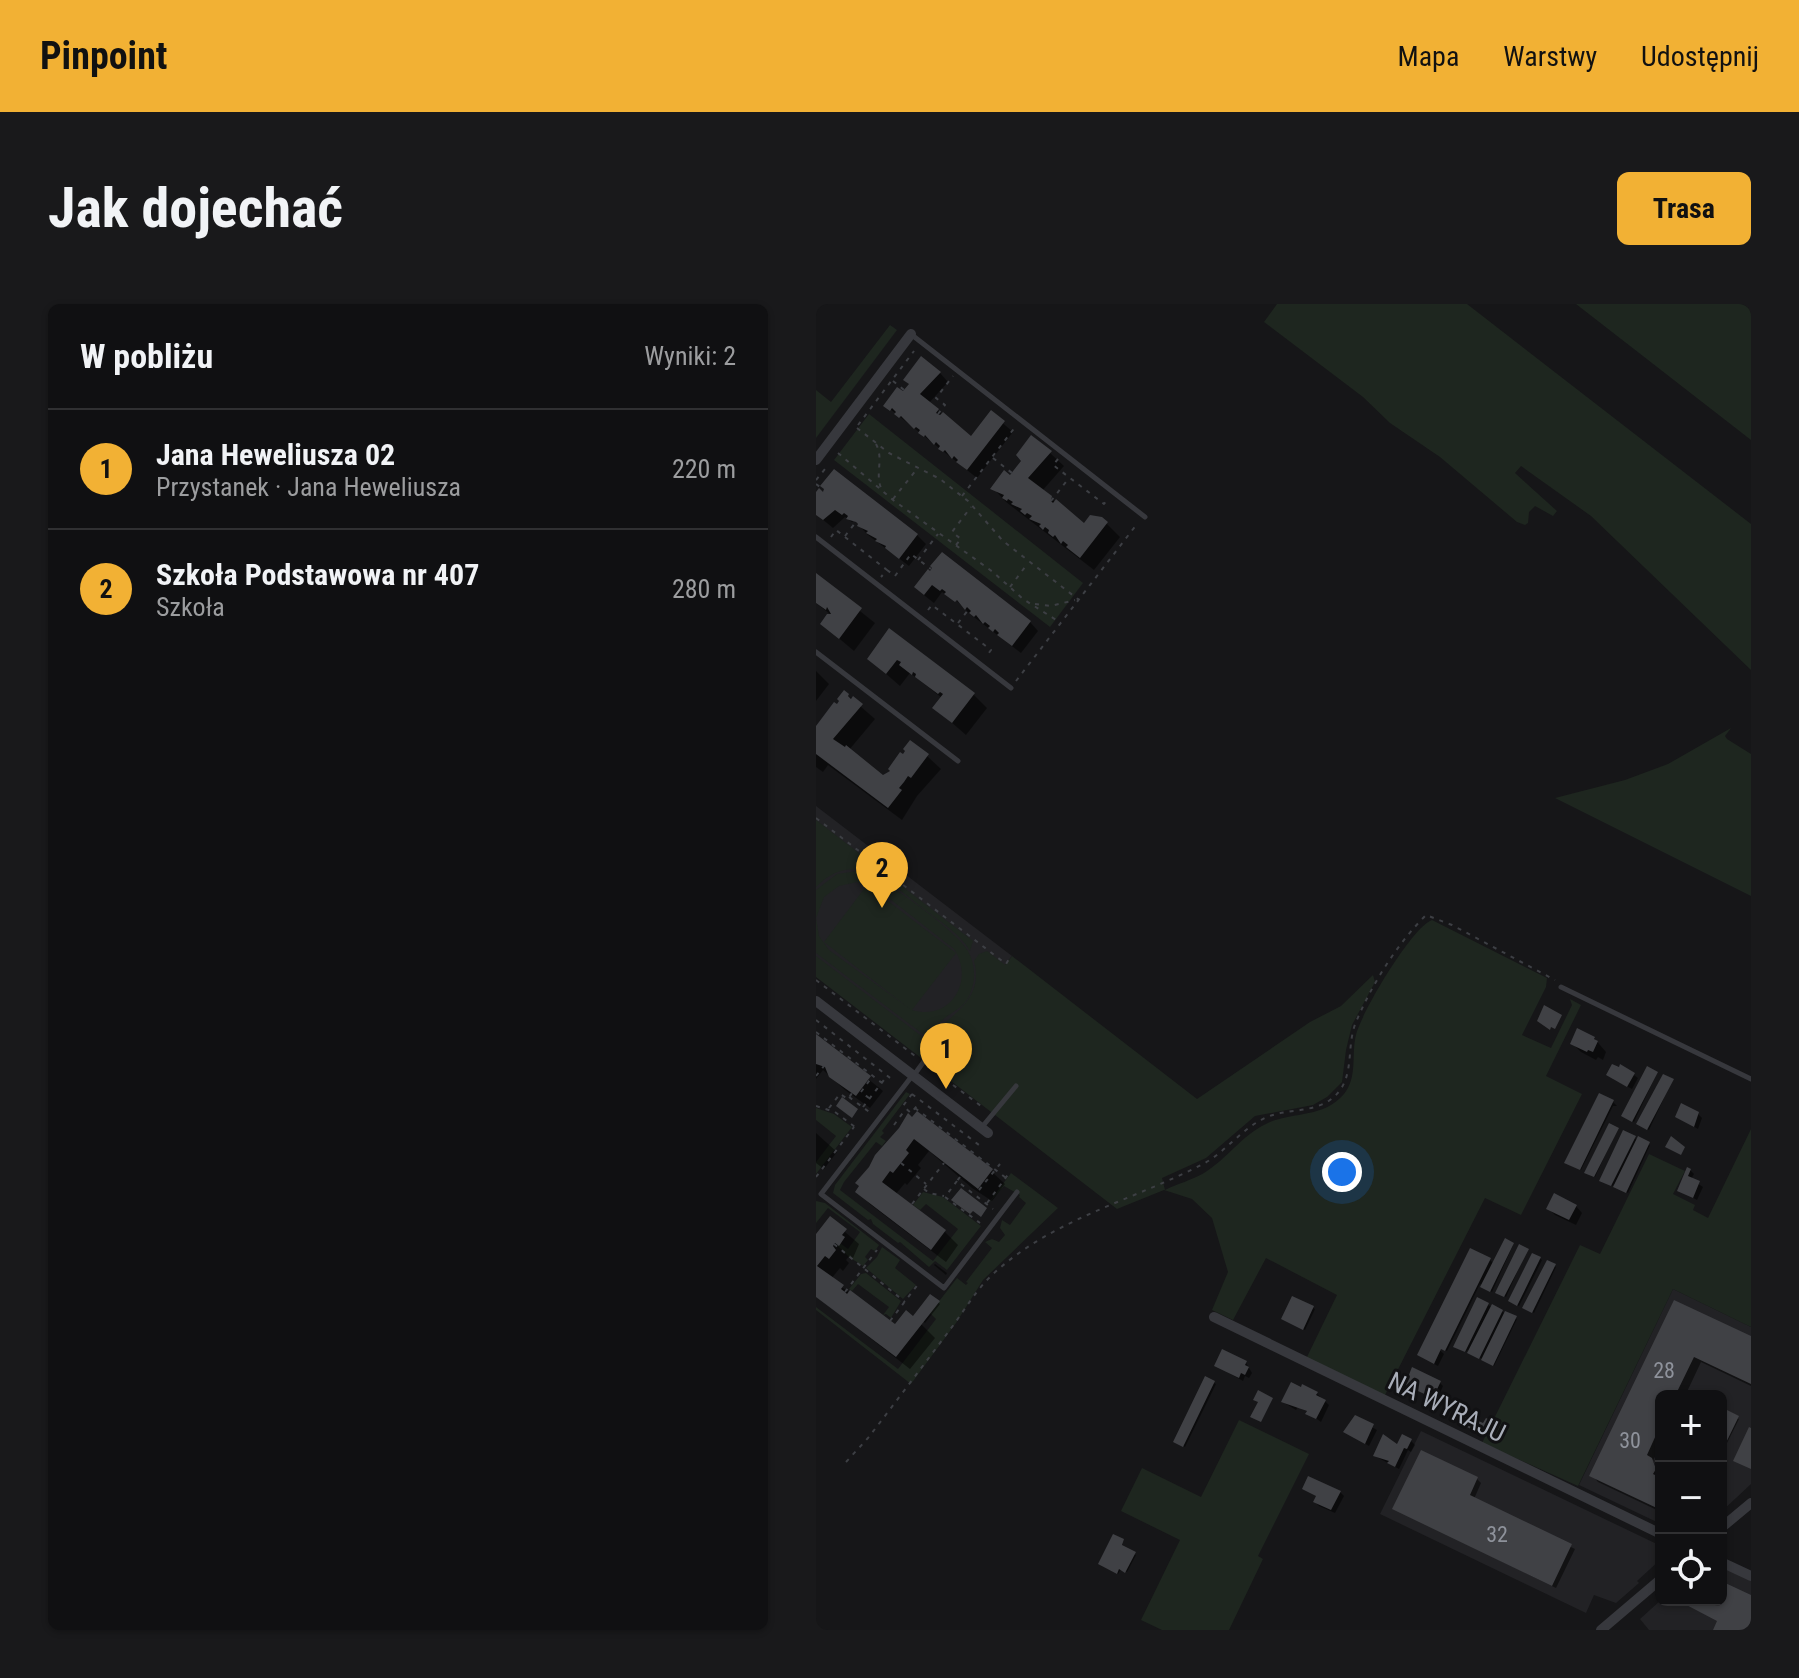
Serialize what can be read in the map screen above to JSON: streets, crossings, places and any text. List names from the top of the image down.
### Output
{
  "streets": {
    "street": ["NA WYRAJU"]
  },
  "house_numbers": ["28", "30", "32"],
  "page": {
    "header": "Pinpoint",
    "nav": ["Mapa", "Warstwy", "Udostępnij"],
    "buttons": "Trasa",
    "title": "Jak dojechać",
    "heading": ["W pobliżu", "Wyniki: 2"],
    "list": [
      {
        "mark": "1",
        "name": "Jana Heweliusza 02",
        "note": "Przystanek · Jana Heweliusza",
        "value": "220 m"
      },
      {
        "mark": "2",
        "name": "Szkoła Podstawowa nr 407",
        "note": "Szkoła",
        "value": "280 m"
      }
    ],
    "pins": ["2", "1"],
    "map_buttons": ["+", "−"]
  }
}
